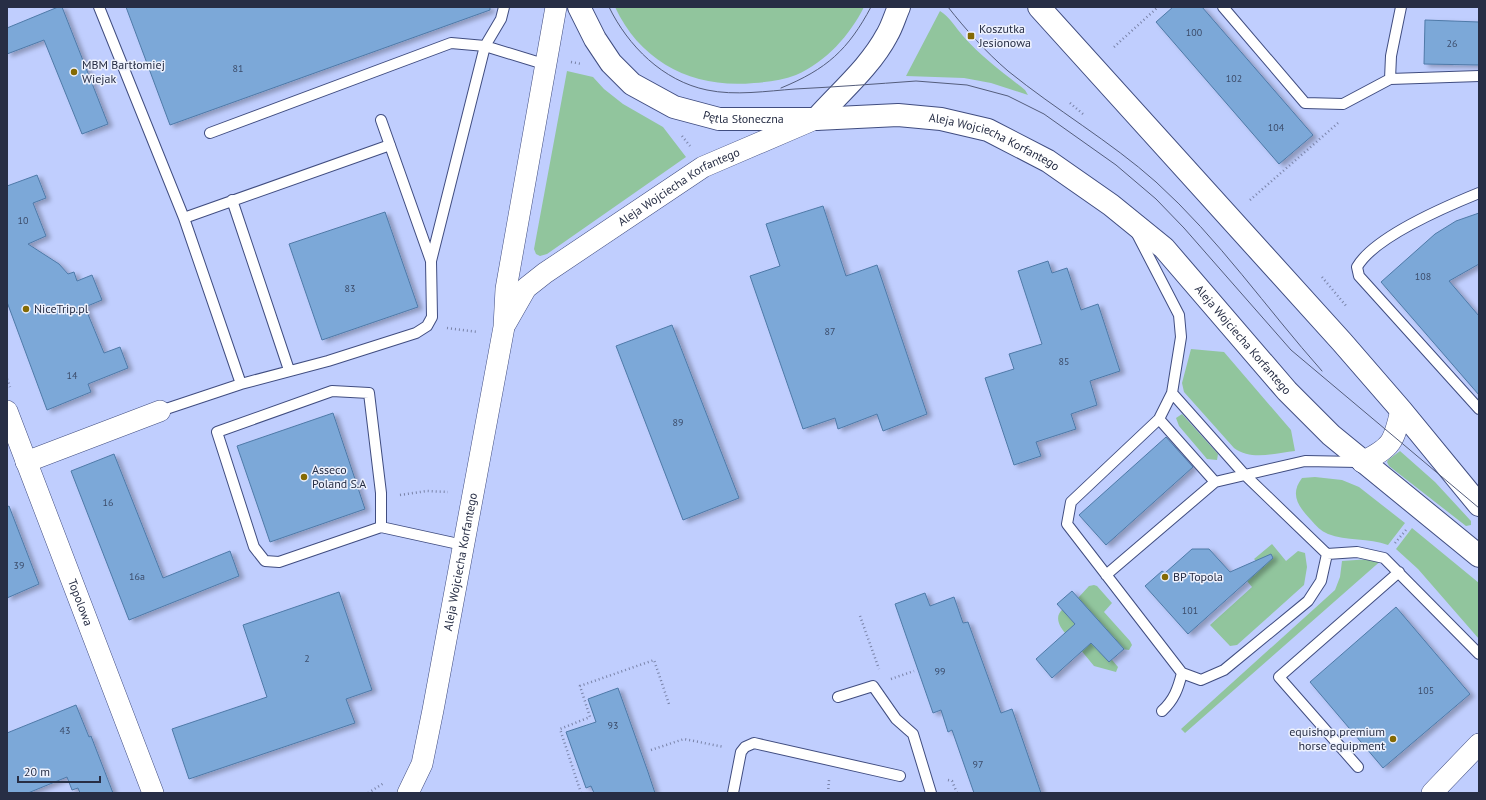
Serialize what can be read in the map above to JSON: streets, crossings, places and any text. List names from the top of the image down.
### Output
{
  "streets": {
    "main road": ["Pętla Słoneczna", "Aleja Wojciecha Korfantego"],
    "street": ["Topolowa"]
  },
  "crossings": [
    ["Pętla Słoneczna", "Aleja Wojciecha Korfantego"]
  ],
  "places": {
    "transit": ["Koszutka Jesionowa"],
    "other": [
      "MBM Bartłomiej Wiejak",
      "NiceTrip.pl",
      "Asseco Poland S.A",
      "BP Topola",
      "equishop premium horse equipment"
    ]
  },
  "house_numbers": [
    "100",
    "26",
    "81",
    "102",
    "104",
    "10",
    "108",
    "83",
    "87",
    "85",
    "14",
    "89",
    "16",
    "39",
    "16a",
    "101",
    "2",
    "99",
    "105",
    "93",
    "43",
    "97"
  ],
  "scale_bar": "20 m"
}
